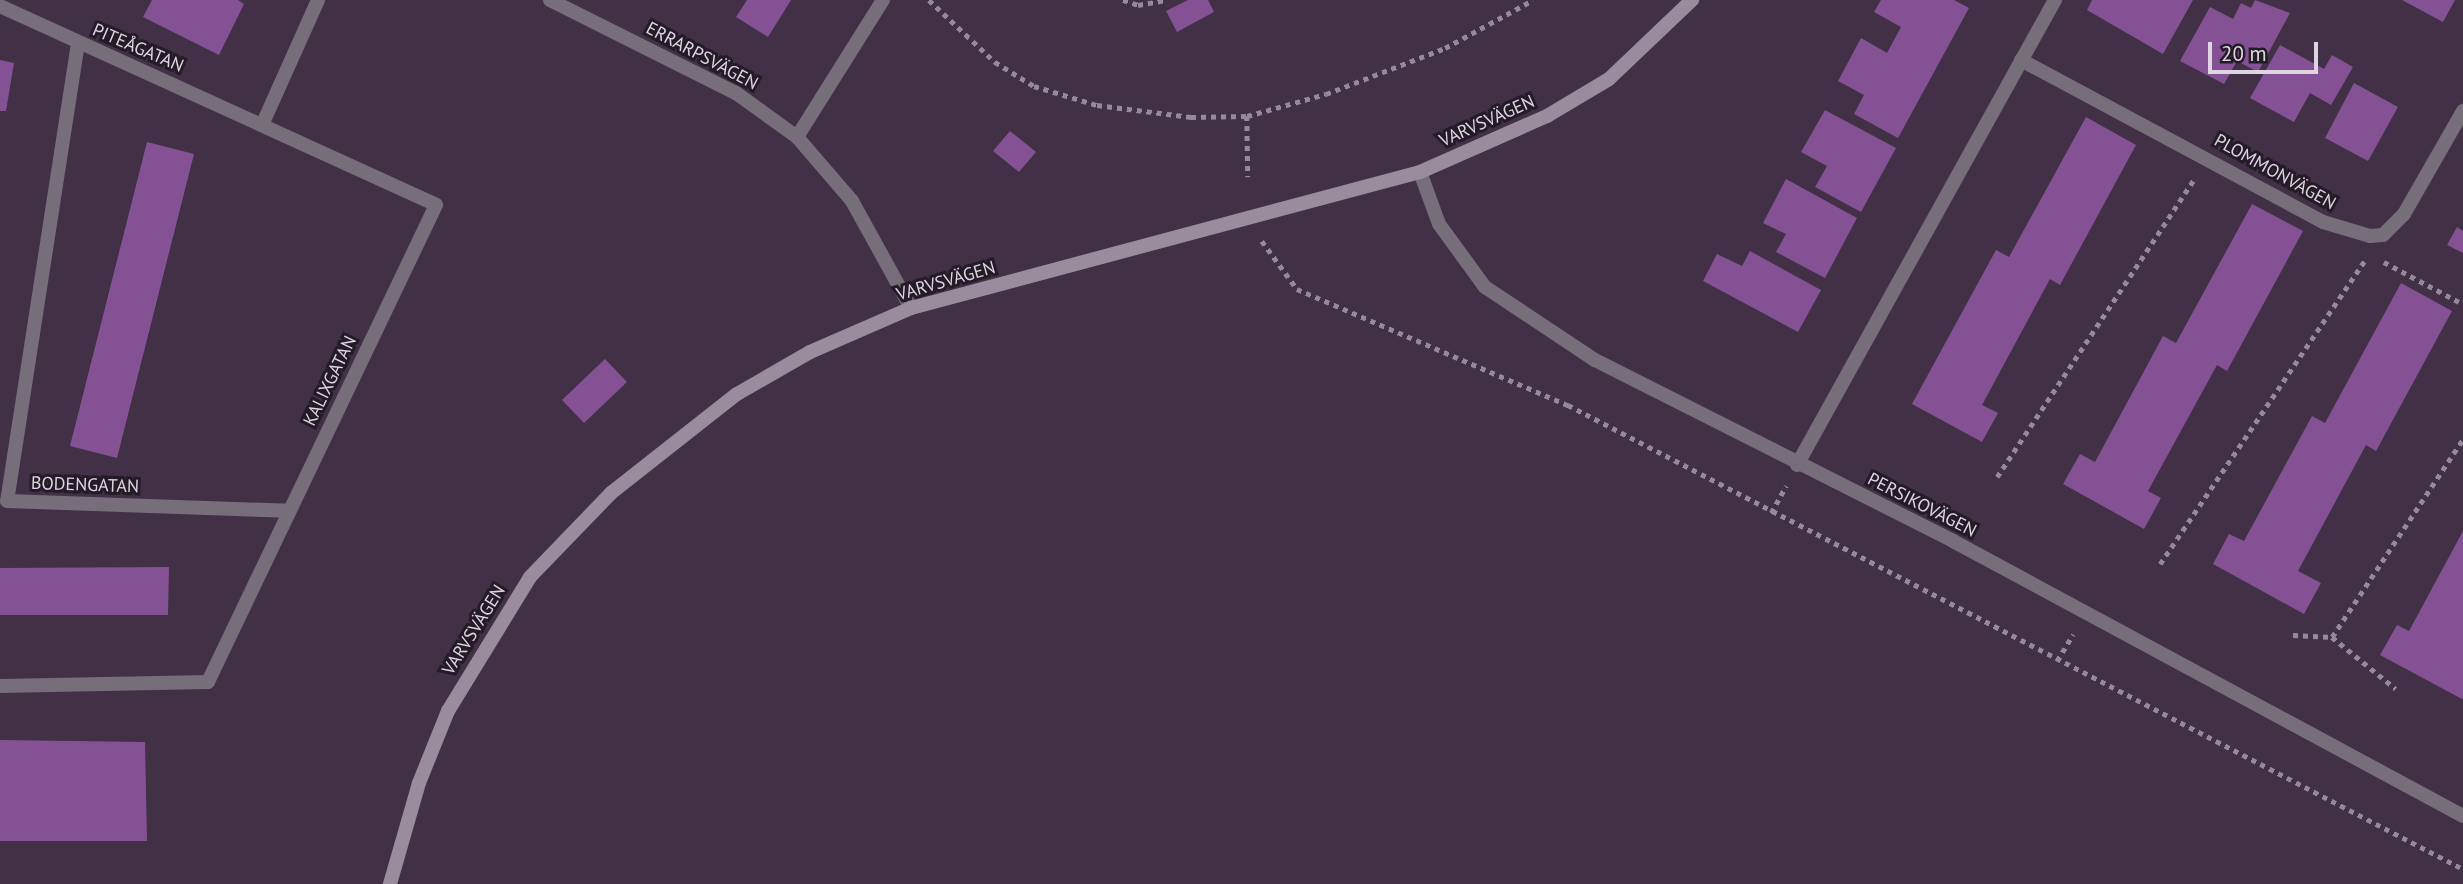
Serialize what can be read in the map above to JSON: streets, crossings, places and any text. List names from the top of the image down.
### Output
{
  "streets": {
    "street": [
      "PITEÅGATAN",
      "ERRARPSVÄGEN",
      "VARVSVÄGEN",
      "PLOMMONVÄGEN",
      "KALIXGATAN",
      "BODENGATAN",
      "PERSIKOVÄGEN"
    ]
  },
  "crossings": [
    ["PITEÅGATAN", "KALIXGATAN"],
    ["PITEÅGATAN", "BODENGATAN"],
    ["ERRARPSVÄGEN", "VARVSVÄGEN"],
    ["VARVSVÄGEN", "PERSIKOVÄGEN"],
    ["KALIXGATAN", "BODENGATAN"]
  ],
  "scale_bar": "20 m"
}
